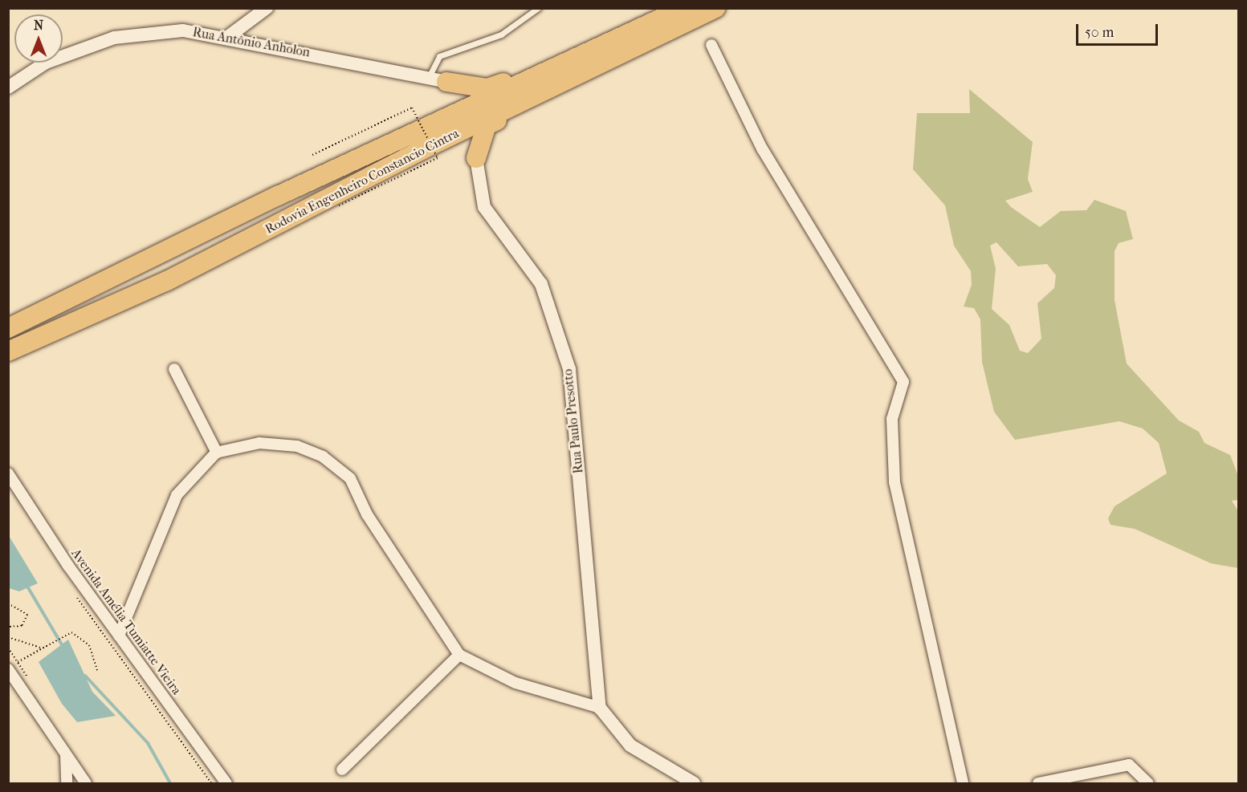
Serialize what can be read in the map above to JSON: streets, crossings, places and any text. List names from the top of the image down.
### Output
{
  "streets": {
    "highway": ["Rodovia Engenheiro Constancio Cintra"],
    "street": ["Rua Antônio Anholon", "Rua Paulo Presotto", "Avenida Amélia Tumiatte Vieira"]
  },
  "scale_bar": "50 m",
  "north": "top"
}
